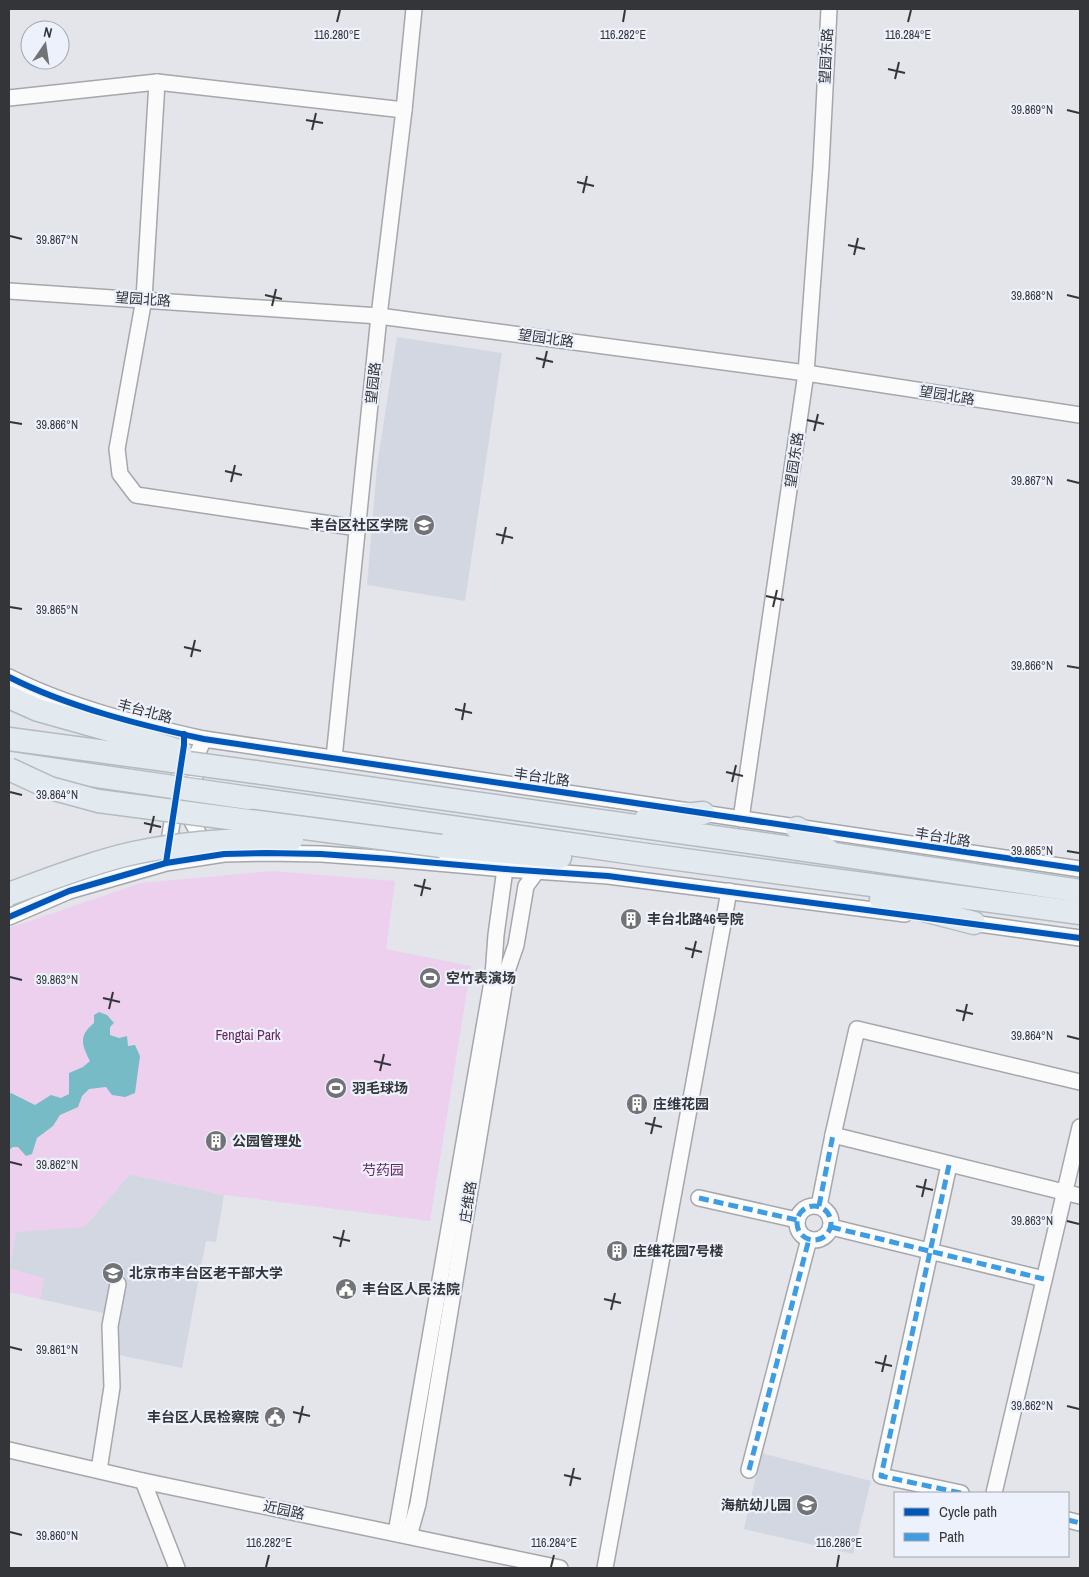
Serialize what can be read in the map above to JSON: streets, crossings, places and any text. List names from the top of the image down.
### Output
{
  "streets": {
    "street": [
      "望园东路",
      "望园北路",
      "望园路",
      "丰台北路",
      "庄维路",
      "近园路"
    ]
  },
  "crossings": [
    ["望园东路", "望园北路"],
    ["望园东路", "丰台北路"],
    ["望园北路", "望园路"],
    ["望园路", "丰台北路"],
    ["庄维路", "近园路"]
  ],
  "parks": ["Fengtai Park", "芍药园"],
  "places": {
    "school or university": ["丰台区社区学院", "北京市丰台区老干部大学", "海航幼儿园"],
    "building": [
      "丰台北路46号院",
      "庄维花园",
      "公园管理处",
      "庄维花园7号楼"
    ],
    "sports": ["空竹表演场", "羽毛球场"],
    "public building": ["丰台区人民法院", "丰台区人民检察院"]
  },
  "legend": ["Cycle path", "Path"],
  "north": "top",
  "coordinates": [
    "116.280°E",
    "116.282°E",
    "116.284°E",
    "39.869°N",
    "39.867°N",
    "39.868°N",
    "39.866°N",
    "39.865°N",
    "39.864°N",
    "39.863°N",
    "39.862°N",
    "39.861°N",
    "39.860°N",
    "116.286°E"
  ]
}
